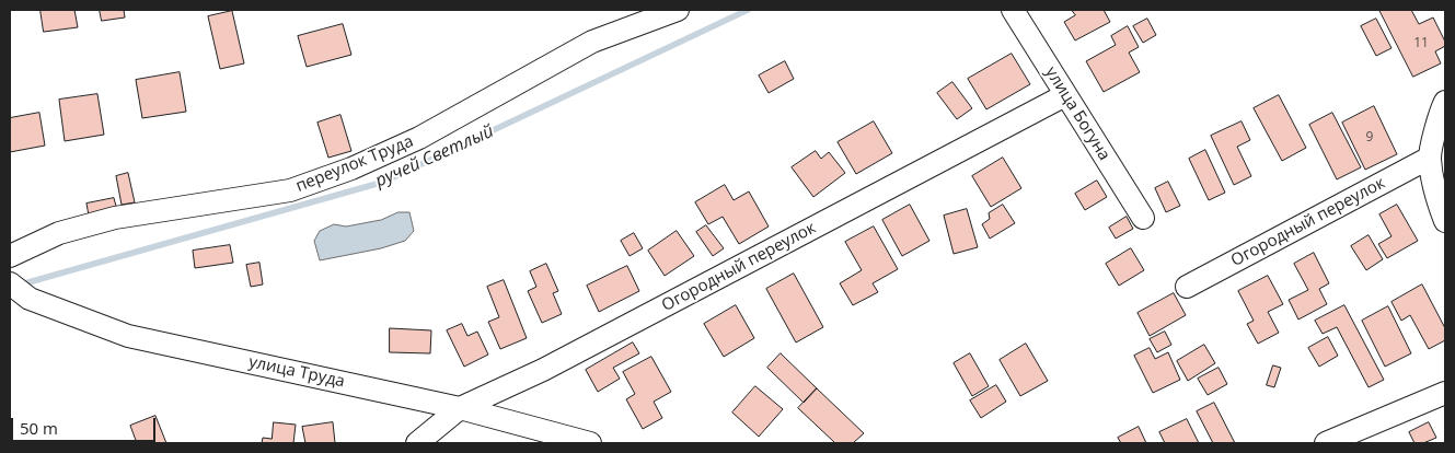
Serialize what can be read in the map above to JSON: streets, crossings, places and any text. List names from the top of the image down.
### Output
{
  "streets": {
    "street": [
      "улица Богуна",
      "переулок Труда",
      "Огородный переулок",
      "улица Труда"
    ]
  },
  "crossings": [
    ["улица Богуна", "Огородный переулок"],
    ["Огородный переулок", "улица Труда"]
  ],
  "water": ["ручей Светлый"],
  "house_numbers": ["11", "9"],
  "scale_bar": "50 m"
}
